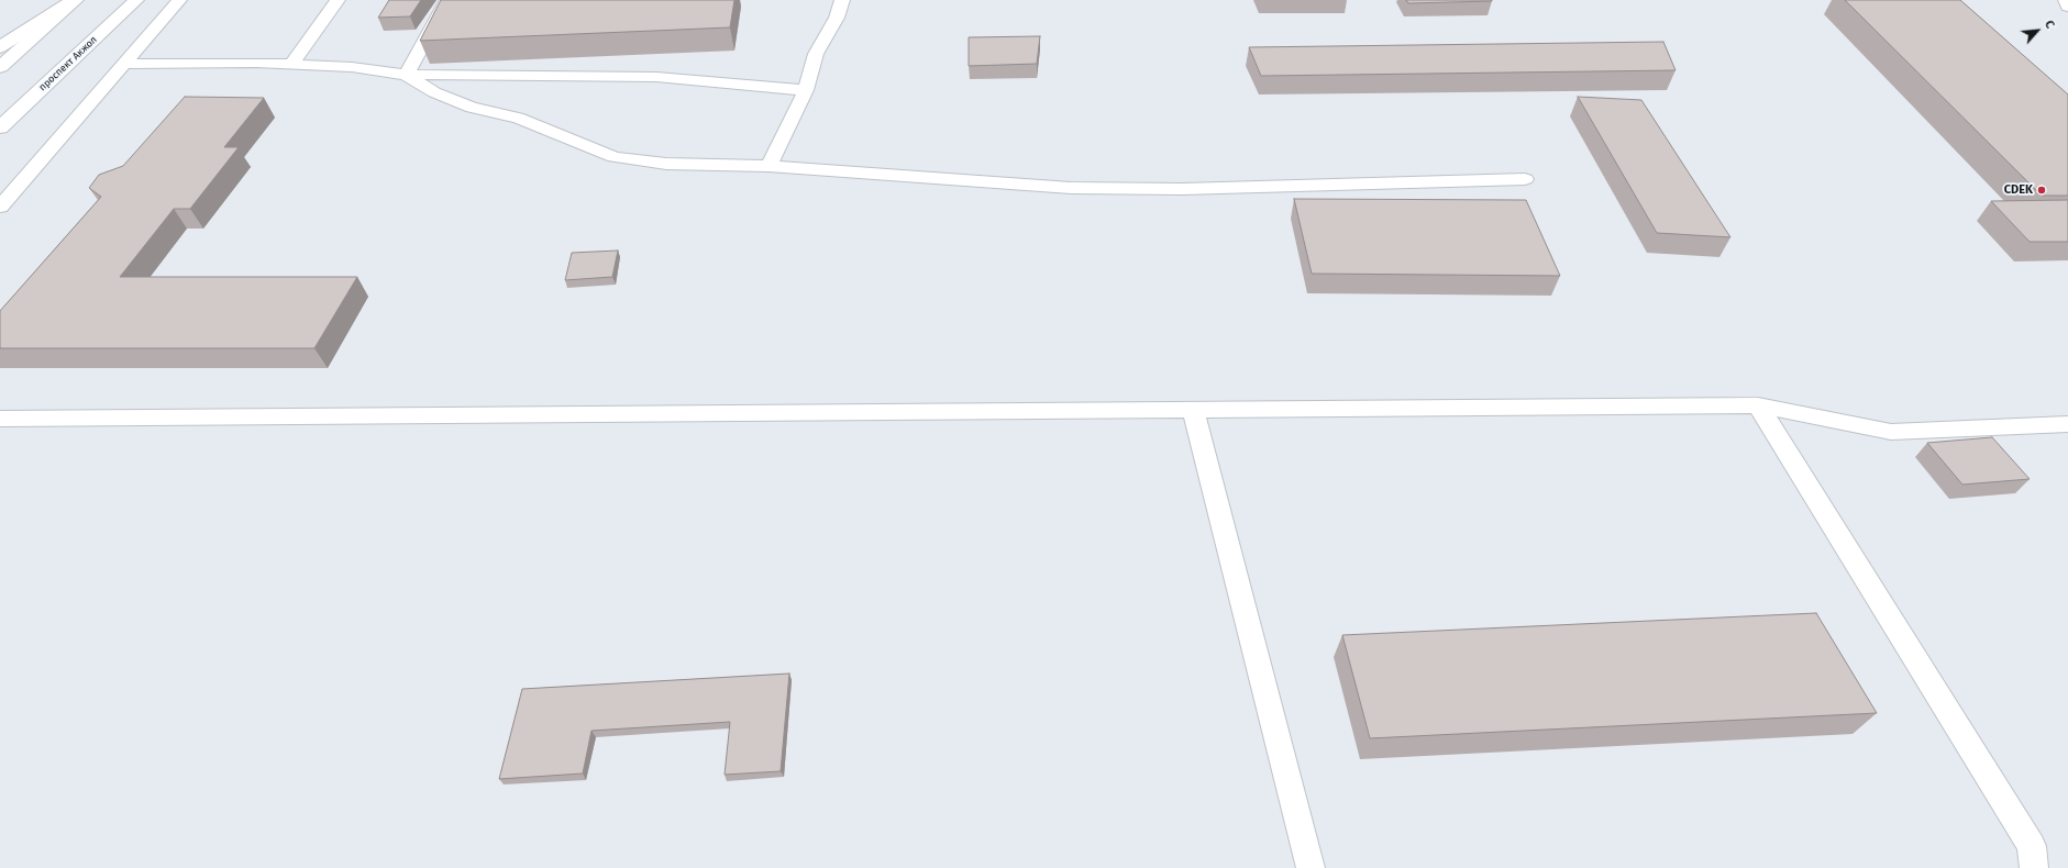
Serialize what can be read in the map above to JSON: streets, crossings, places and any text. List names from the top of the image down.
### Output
{
  "streets": {
    "main road": ["проспект Акжол"]
  },
  "places": ["CDEK"],
  "north": "top right"
}
